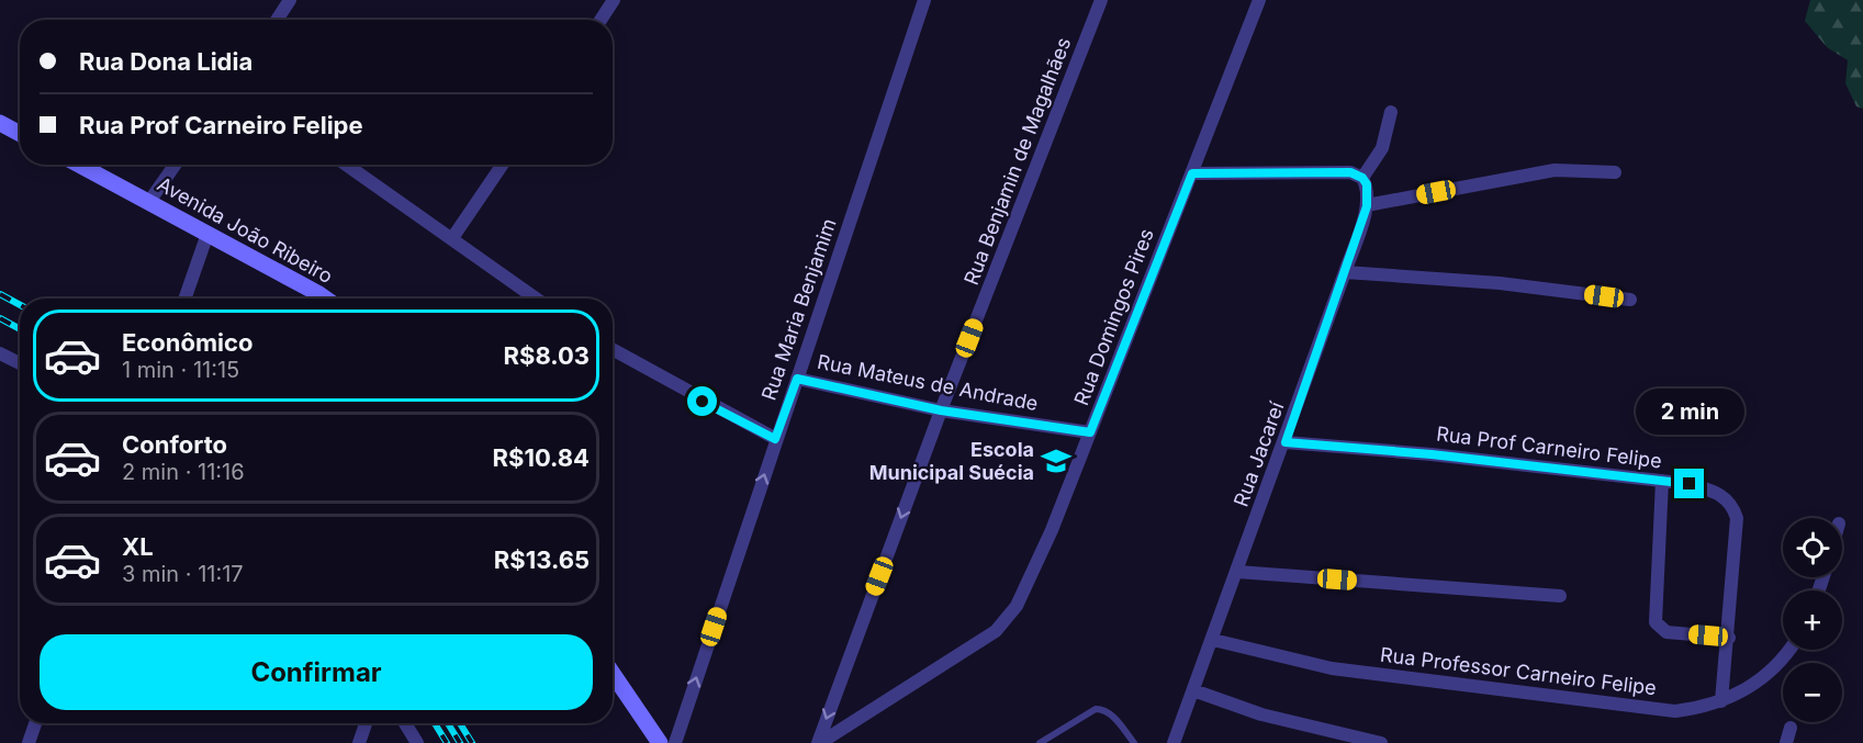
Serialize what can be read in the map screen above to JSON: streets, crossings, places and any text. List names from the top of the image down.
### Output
{
  "streets": {
    "main road": ["Avenida João Ribeiro"],
    "street": [
      "Rua Benjamin de Magalhães",
      "Rua Maria Benjamim",
      "Rua Domingos Pires",
      "Rua Mateus de Andrade",
      "Rua Prof Carneiro Felipe",
      "Rua Jacareí",
      "Rua Professor Carneiro Felipe"
    ]
  },
  "crossings": [
    ["Rua Benjamin de Magalhães", "Rua Domingos Pires"],
    ["Rua Benjamin de Magalhães", "Rua Mateus de Andrade"],
    ["Rua Maria Benjamim", "Rua Mateus de Andrade"],
    ["Rua Domingos Pires", "Rua Mateus de Andrade"],
    ["Rua Prof Carneiro Felipe", "Rua Jacareí"],
    ["Rua Prof Carneiro Felipe", "Rua Professor Carneiro Felipe"],
    ["Rua Jacareí", "Rua Professor Carneiro Felipe"]
  ],
  "one_way": ["Rua Benjamin de Magalhães", "Rua Maria Benjamim"],
  "places": {
    "school or university": ["Escola Municipal Suécia"]
  },
  "page": {
    "banner": ["Rua Dona Lidia", "Rua Prof Carneiro Felipe"],
    "list": [
      {
        "name": "Econômico",
        "note": "1 min · 11:15",
        "value": "R$8.03"
      },
      {
        "name": "Conforto",
        "note": "2 min · 11:16",
        "value": "R$10.84"
      },
      {
        "name": "XL",
        "note": "3 min · 11:17",
        "value": "R$13.65"
      }
    ],
    "bubble": "2 min",
    "map_buttons": ["+", "−"],
    "buttons": "Confirmar"
  }
}
